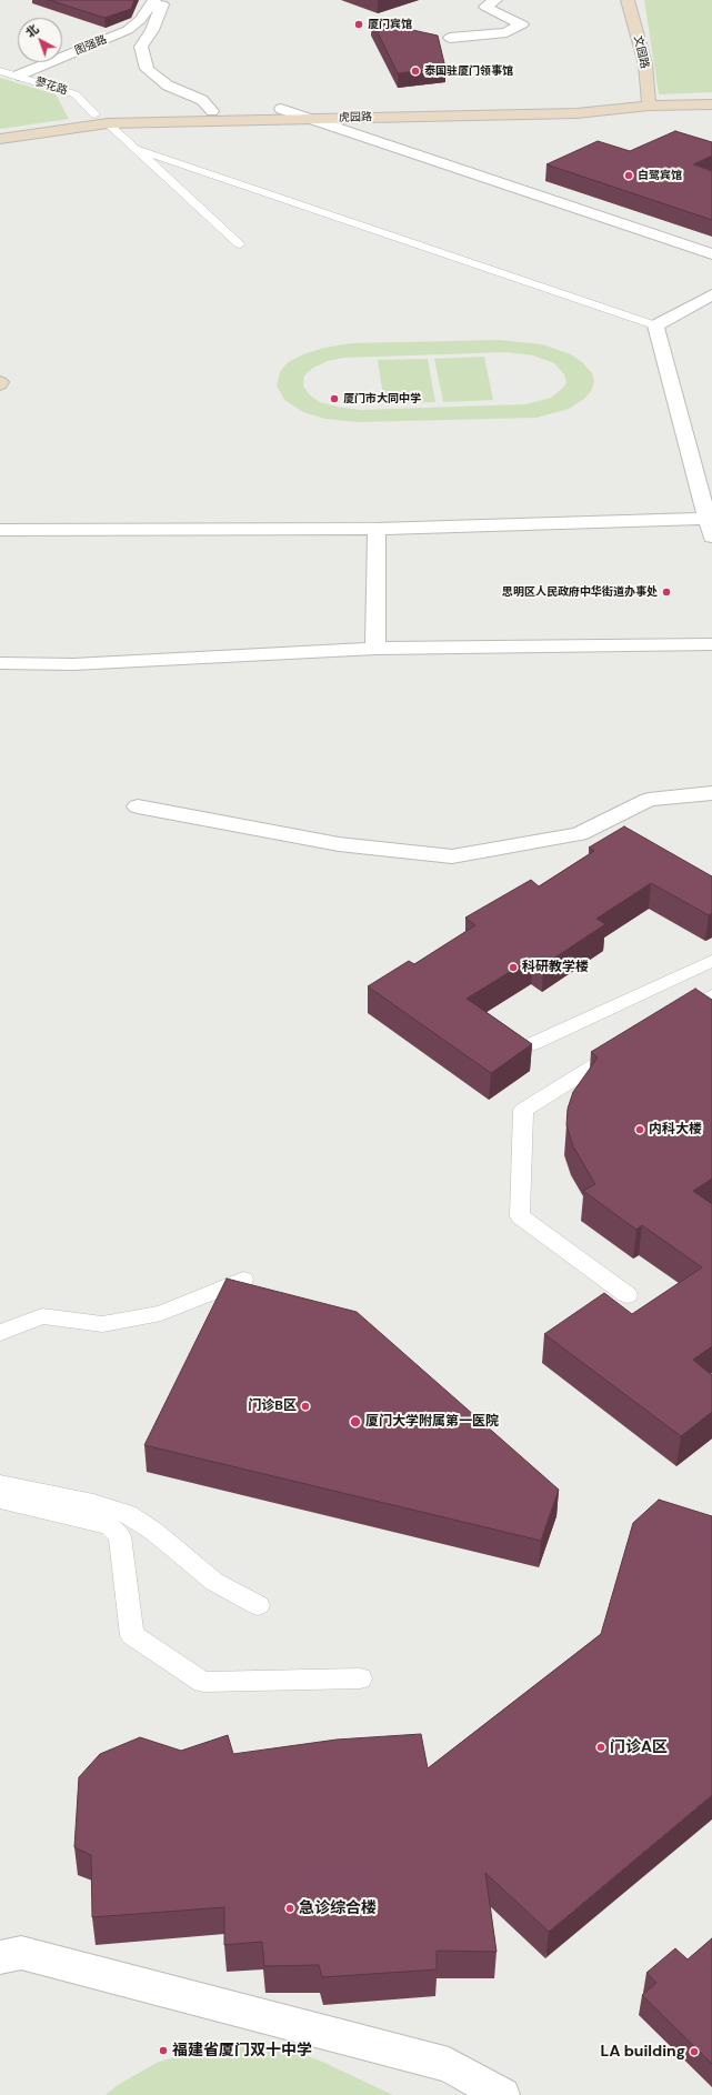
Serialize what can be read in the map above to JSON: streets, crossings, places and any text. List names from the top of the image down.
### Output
{
  "streets": {
    "main road": ["文园路", "虎园路"],
    "street": ["图强路"],
    "lane": ["蓼花路"]
  },
  "crossings": [
    ["图强路", "蓼花路"],
    ["文园路", "虎园路"],
    ["蓼花路", "虎园路"]
  ],
  "places": [
    "厦门宾馆",
    "泰国驻厦门领事馆",
    "白鹭宾馆",
    "厦门市大同中学",
    "思明区人民政府中华街道办事处",
    "科研教学楼",
    "内科大楼",
    "门诊B区",
    "厦门大学附属第一医院",
    "门诊A区",
    "急诊综合楼",
    "福建省厦门双十中学",
    "LA building"
  ],
  "north": "top left"
}
